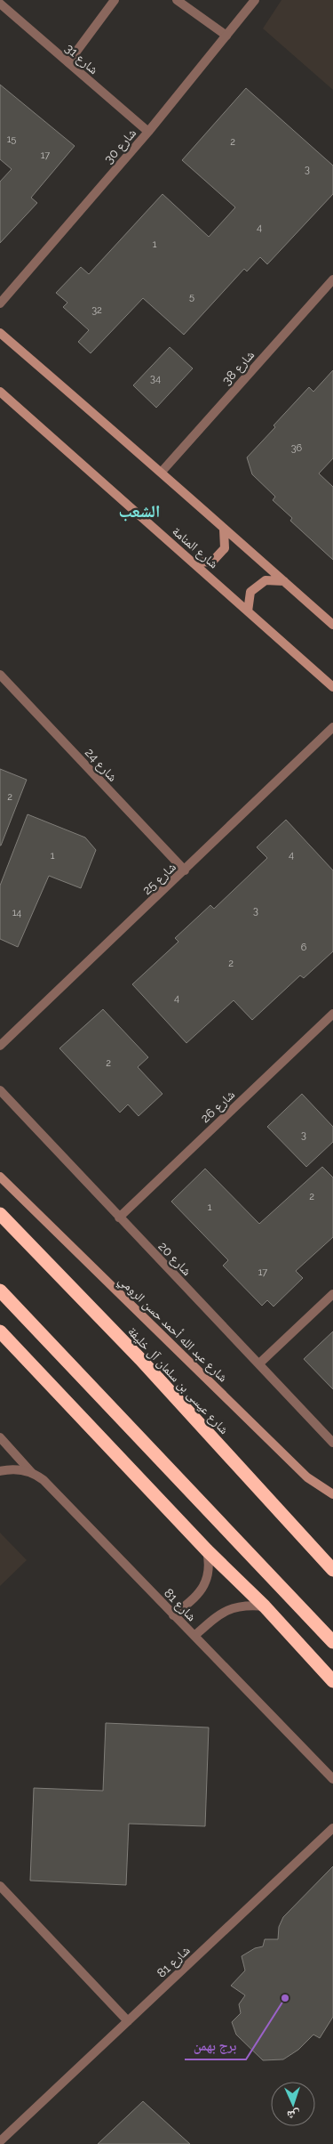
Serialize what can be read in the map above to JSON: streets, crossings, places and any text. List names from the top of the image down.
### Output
{
  "streets": {
    "highway": ["شارع عيسى بن سلمان آل خليفة"],
    "street": [
      "شارع 31",
      "شارع 30",
      "شارع 38",
      "شارع المنامة",
      "شارع 24",
      "شارع 25",
      "شارع 26",
      "شارع 20",
      "شارع عبد الله أحمد حسن الرومي",
      "شارع 81"
    ]
  },
  "crossings": [
    ["شارع 31", "شارع 30"],
    ["شارع 24", "شارع 25"],
    ["شارع 26", "شارع 20"]
  ],
  "districts": ["الشعب"],
  "places": ["برج بهمن"],
  "house_numbers": [
    "15",
    "2",
    "17",
    "3",
    "4",
    "1",
    "5",
    "32",
    "34",
    "36",
    "2",
    "4",
    "1",
    "3",
    "14",
    "6",
    "2",
    "4",
    "2",
    "3",
    "2",
    "1",
    "17"
  ],
  "north": "bottom"
}
